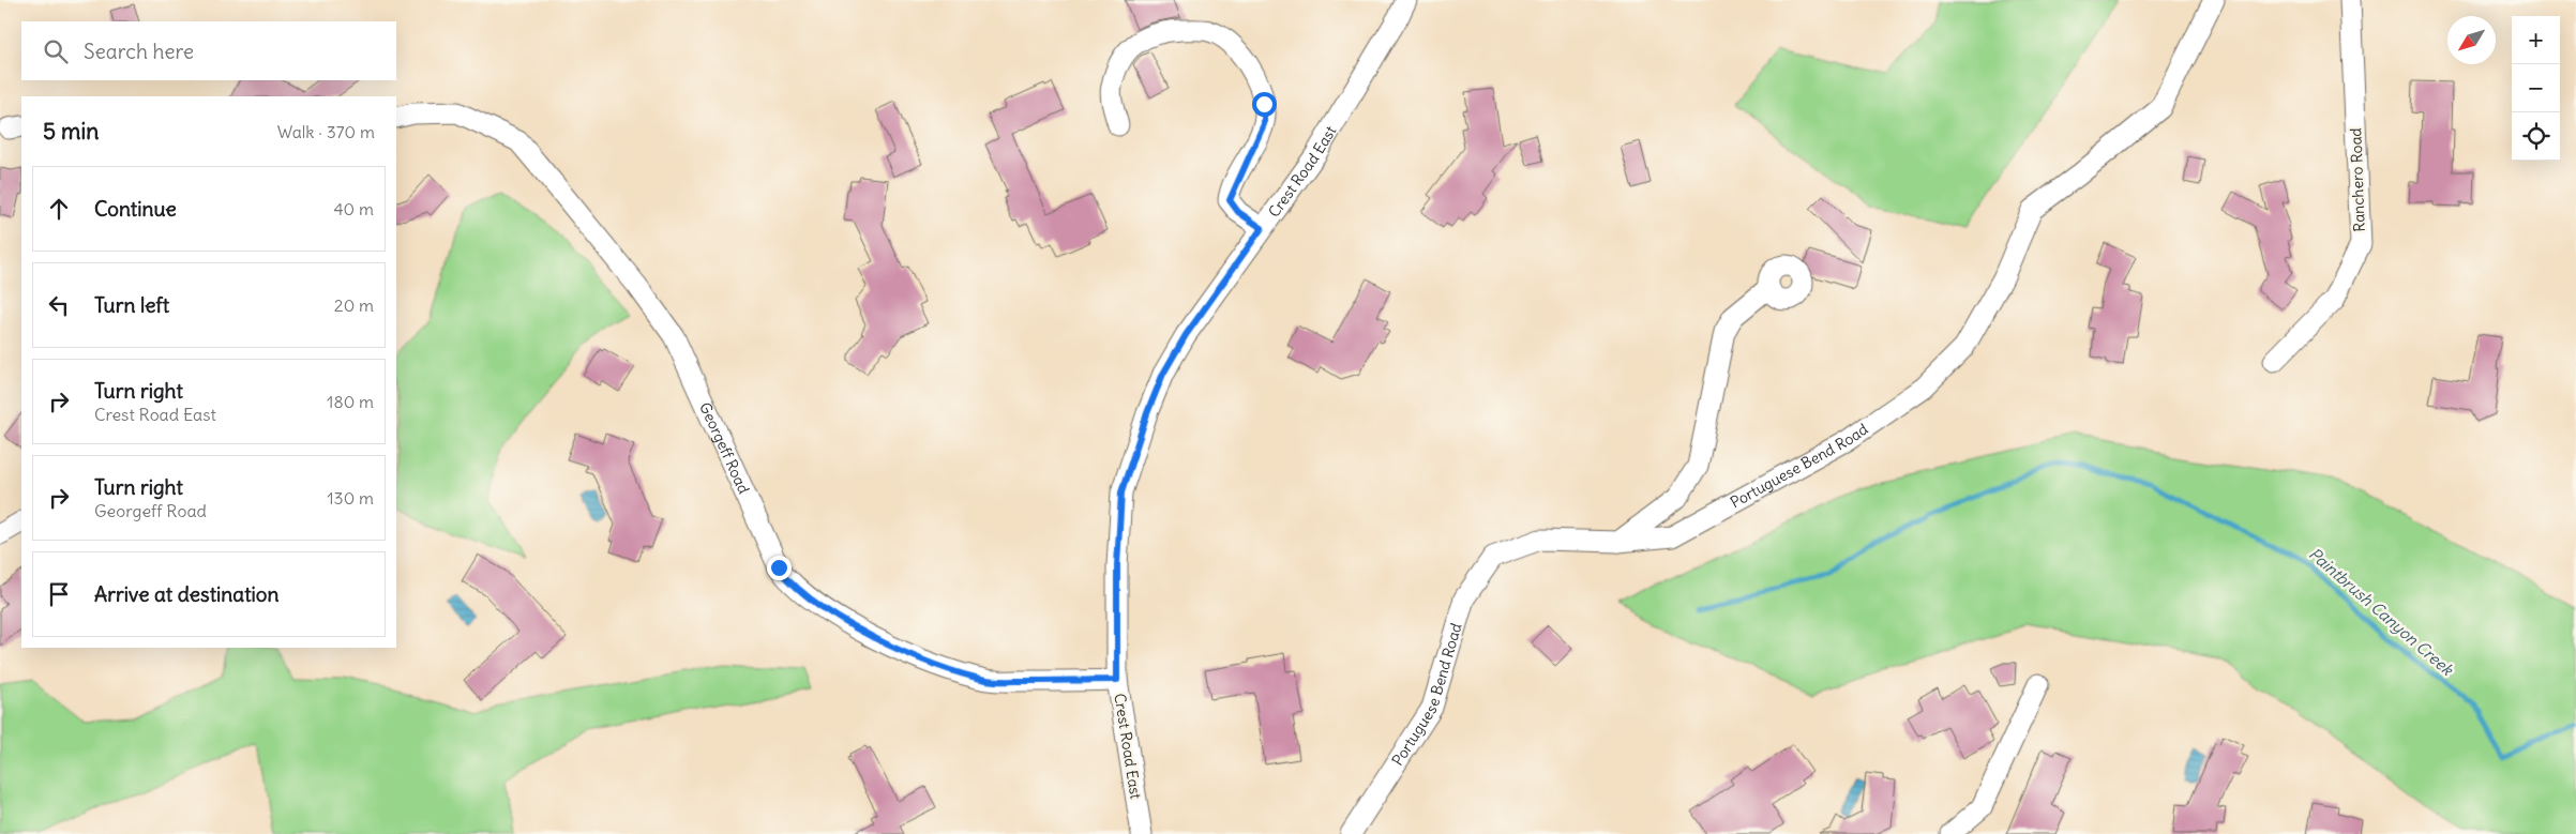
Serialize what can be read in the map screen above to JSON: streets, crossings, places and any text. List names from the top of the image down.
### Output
{
  "streets": {
    "street": [
      "Crest Road East",
      "Ranchero Road",
      "Georgeff Road",
      "Portuguese Bend Road"
    ]
  },
  "crossings": [
    ["Crest Road East", "Georgeff Road"]
  ],
  "water": ["Paintbrush Canyon Creek"],
  "north": "bottom left",
  "page": {
    "map_buttons": ["+", "−"],
    "search": "Search here",
    "heading": ["5 min", "Walk · 370 m"],
    "list": [
      ["Continue", "40 m"],
      ["Turn left", "20 m"],
      ["Turn right", "Crest Road East", "180 m"],
      ["Turn right", "Georgeff Road", "130 m"],
      "Arrive at destination"
    ]
  }
}
